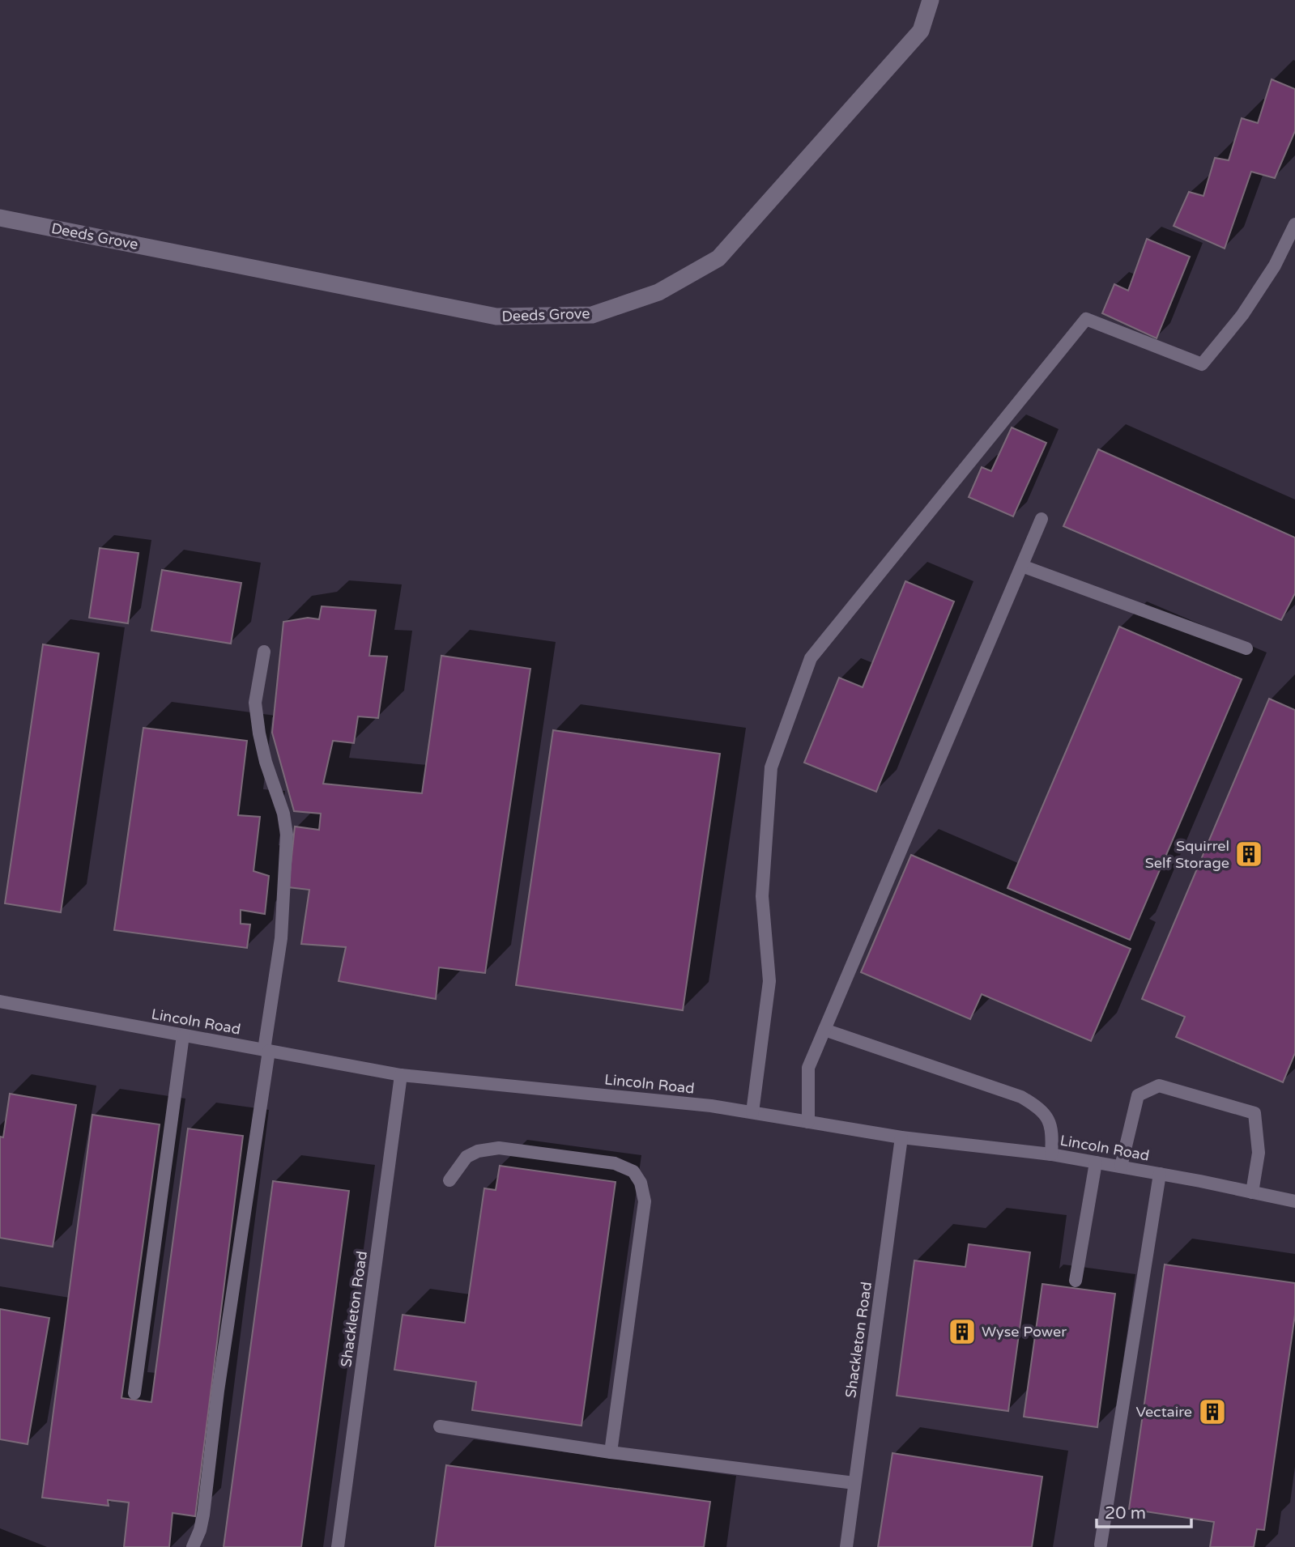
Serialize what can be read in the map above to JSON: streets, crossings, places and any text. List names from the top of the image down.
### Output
{
  "streets": {
    "street": ["Deeds Grove"],
    "lane": ["Lincoln Road", "Shackleton Road"]
  },
  "crossings": [
    ["Lincoln Road", "Shackleton Road"]
  ],
  "places": {
    "building": ["Squirrel Self Storage", "Wyse Power", "Vectaire"]
  },
  "scale_bar": "20 m"
}
